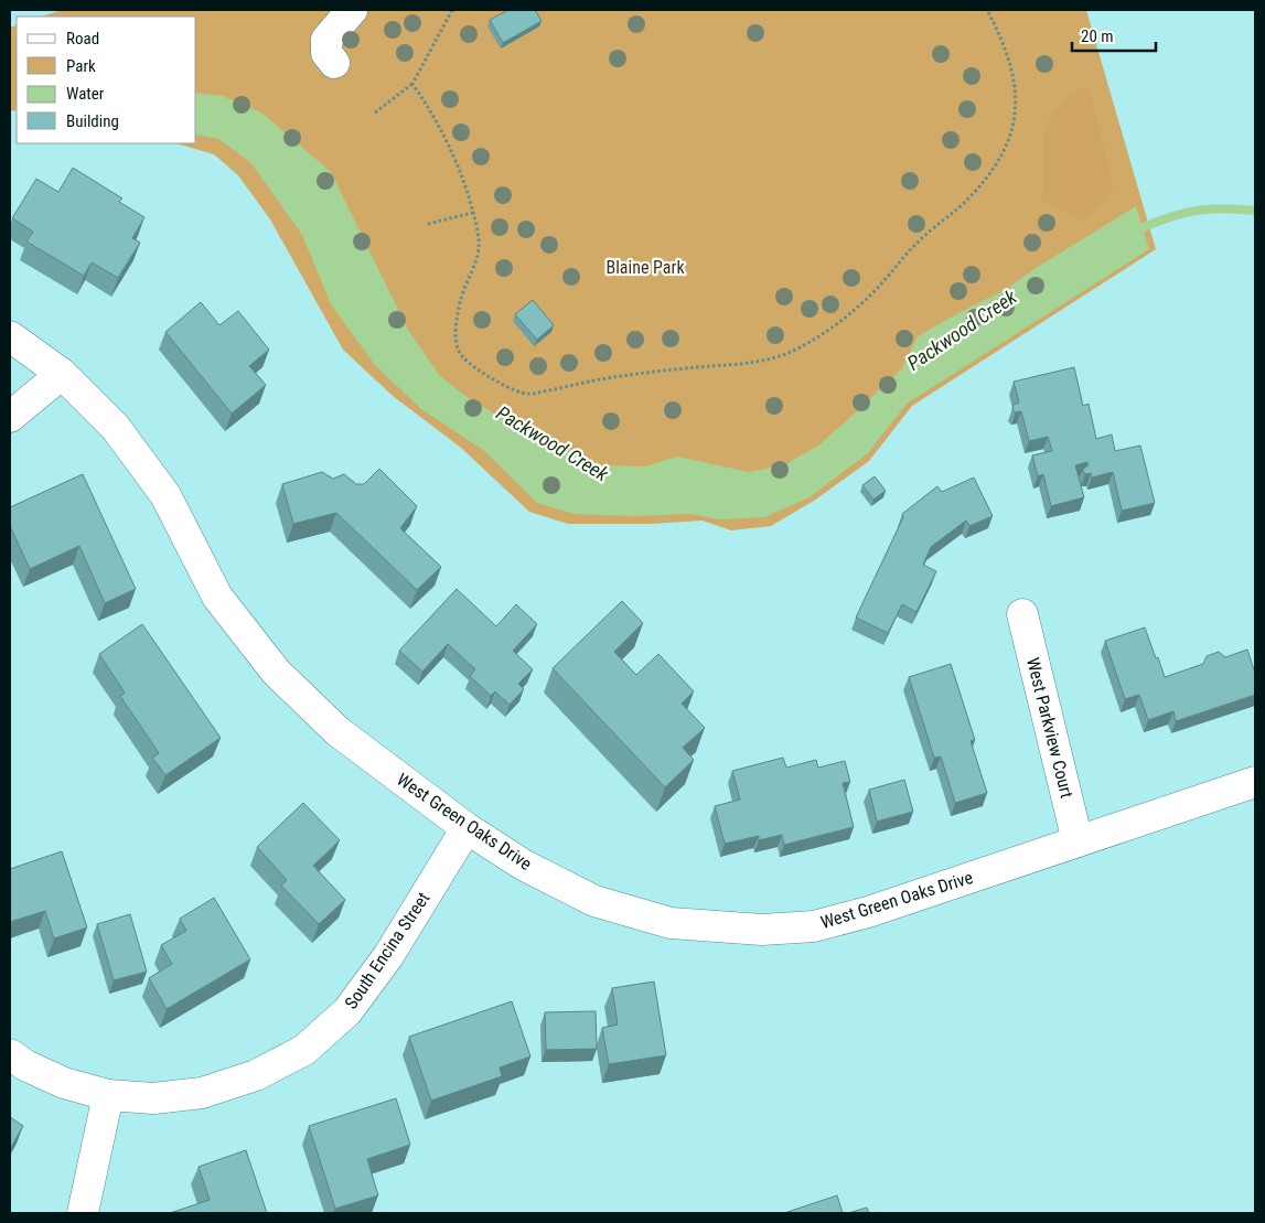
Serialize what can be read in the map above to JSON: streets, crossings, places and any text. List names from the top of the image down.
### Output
{
  "streets": {
    "street": ["West Parkview Court", "West Green Oaks Drive", "South Encina Street"]
  },
  "crossings": [
    ["West Parkview Court", "West Green Oaks Drive"],
    ["West Green Oaks Drive", "South Encina Street"]
  ],
  "water": ["Packwood Creek"],
  "parks": ["Blaine Park"],
  "legend": [
    "Road",
    "Park",
    "Water",
    "Building"
  ],
  "scale_bar": "20 m"
}
